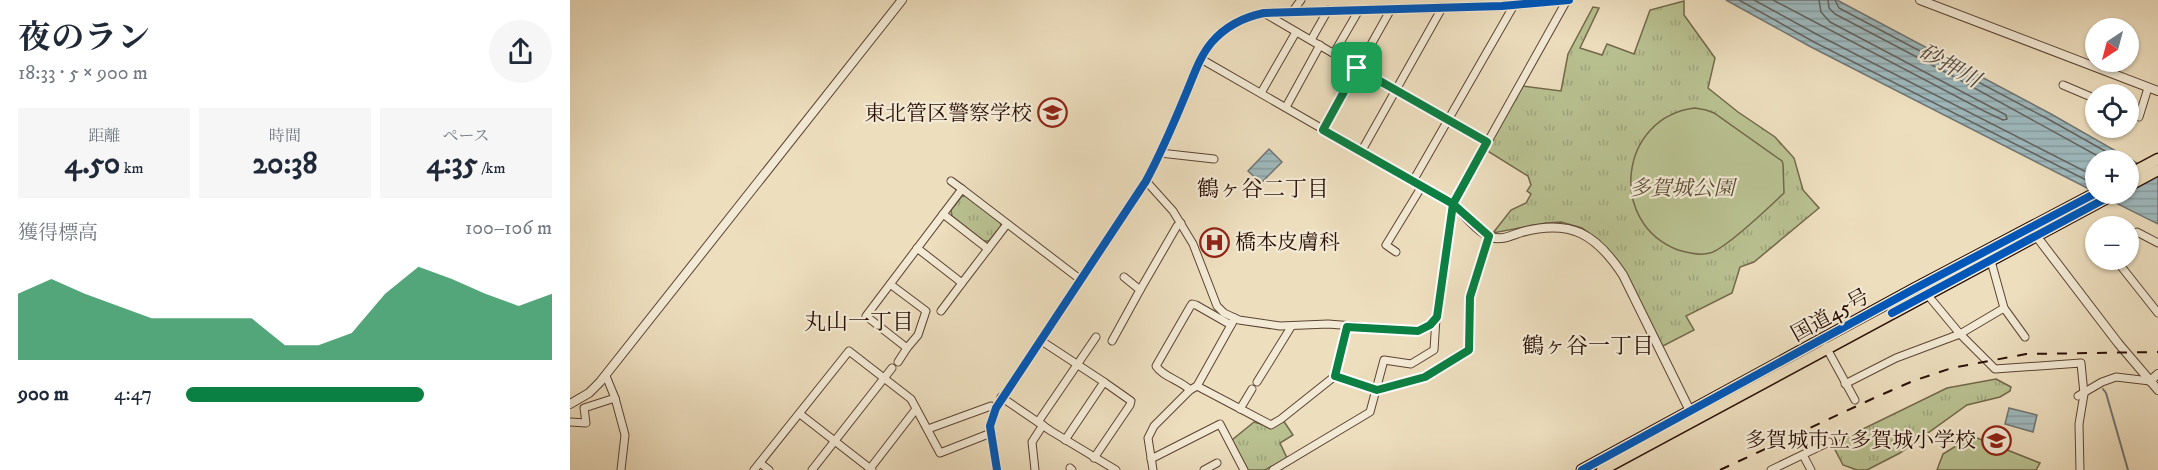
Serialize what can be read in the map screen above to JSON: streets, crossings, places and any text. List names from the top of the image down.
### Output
{
  "streets": {
    "highway": ["国道45号"]
  },
  "districts": ["鶴ヶ谷二丁目", "丸山一丁目", "鶴ヶ谷一丁目"],
  "water": ["砂押川"],
  "parks": ["多賀城公園"],
  "places": {
    "school or university": ["東北管区警察学校", "多賀城市立多賀城小学校"],
    "hospital": ["橋本皮膚科"]
  },
  "north": "bottom left",
  "page": {
    "heading": ["夜のラン", "18:33 · 5 × 900 m"],
    "map_buttons": ["+", "−"],
    "stats": [
      ["距離", "4.50 km"],
      ["時間", "20:38"],
      ["ペース", "4:35 /km"]
    ],
    "chart": ["獲得標高", "100–106 m"],
    "list": [
      {
        "name": "900 m",
        "note": "4:47"
      }
    ]
  }
}
